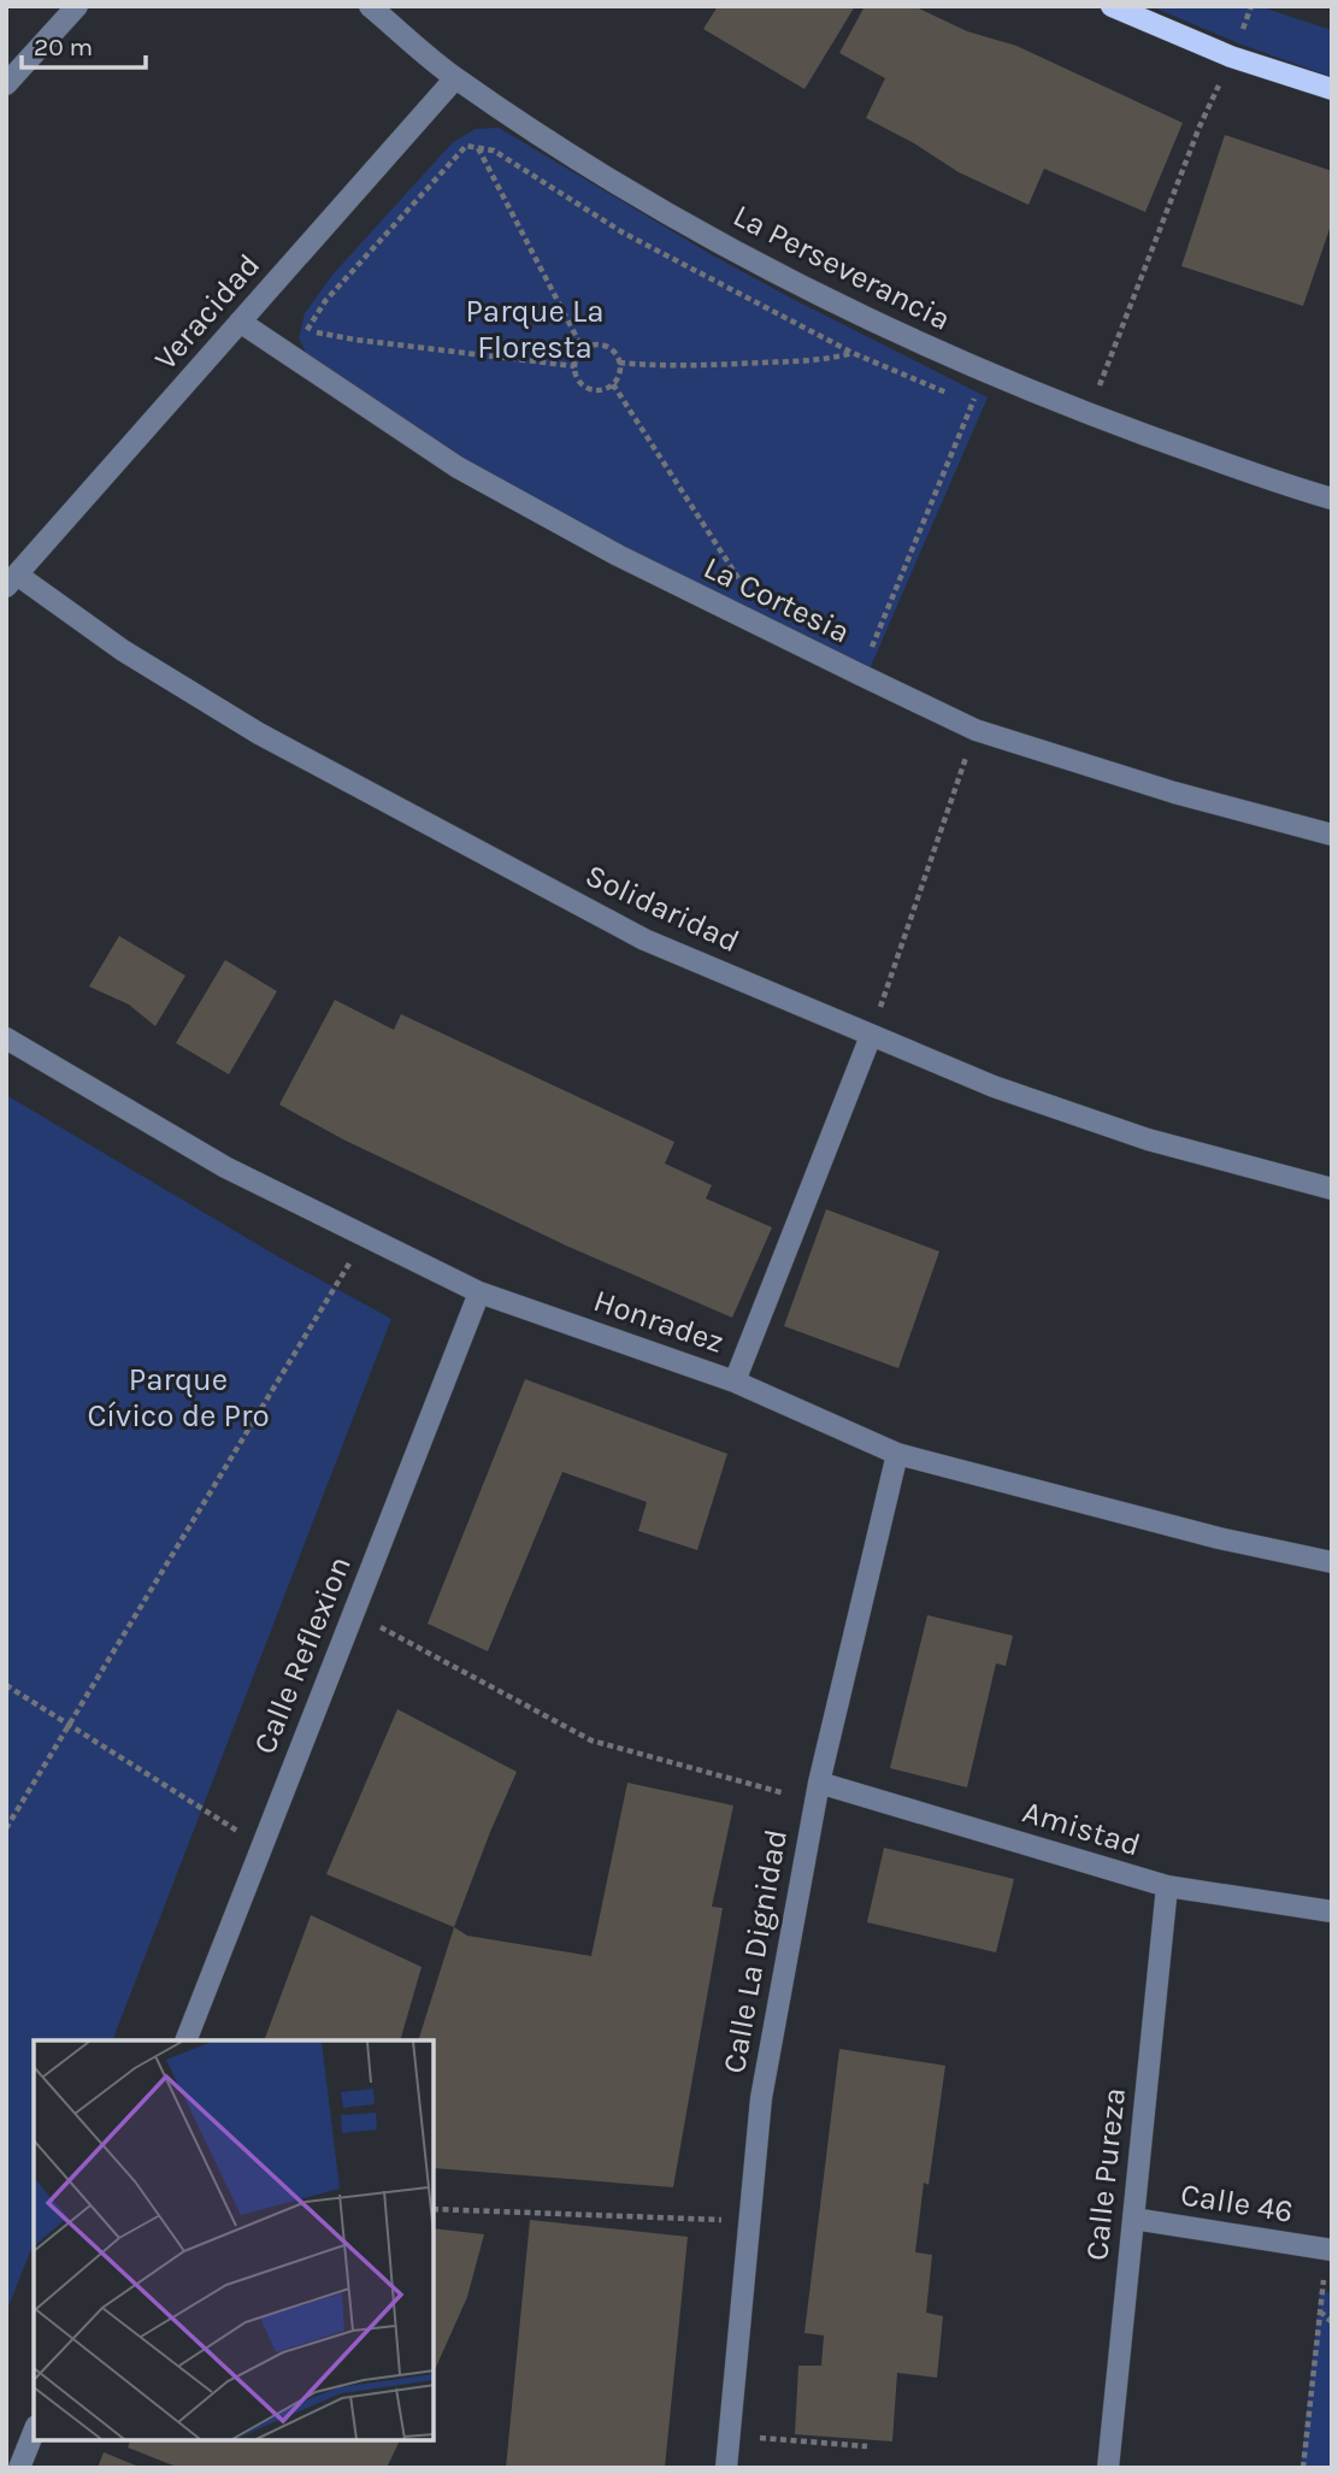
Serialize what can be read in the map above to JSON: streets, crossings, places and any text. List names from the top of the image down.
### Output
{
  "streets": {
    "street": [
      "La Perseverancia",
      "Veracidad",
      "La Cortesia",
      "Solidaridad",
      "Honradez",
      "Calle Reflexion",
      "Amistad",
      "Calle La Dignidad",
      "Calle Pureza",
      "Calle 46"
    ]
  },
  "crossings": [
    ["La Perseverancia", "Veracidad"],
    ["Veracidad", "La Cortesia"],
    ["Veracidad", "Solidaridad"],
    ["Honradez", "Calle Reflexion"],
    ["Honradez", "Calle La Dignidad"],
    ["Amistad", "Calle La Dignidad"],
    ["Amistad", "Calle Pureza"],
    ["Calle Pureza", "Calle 46"]
  ],
  "parks": ["Parque La Floresta", "Parque Cívico de Pro"],
  "scale_bar": "20 m"
}
